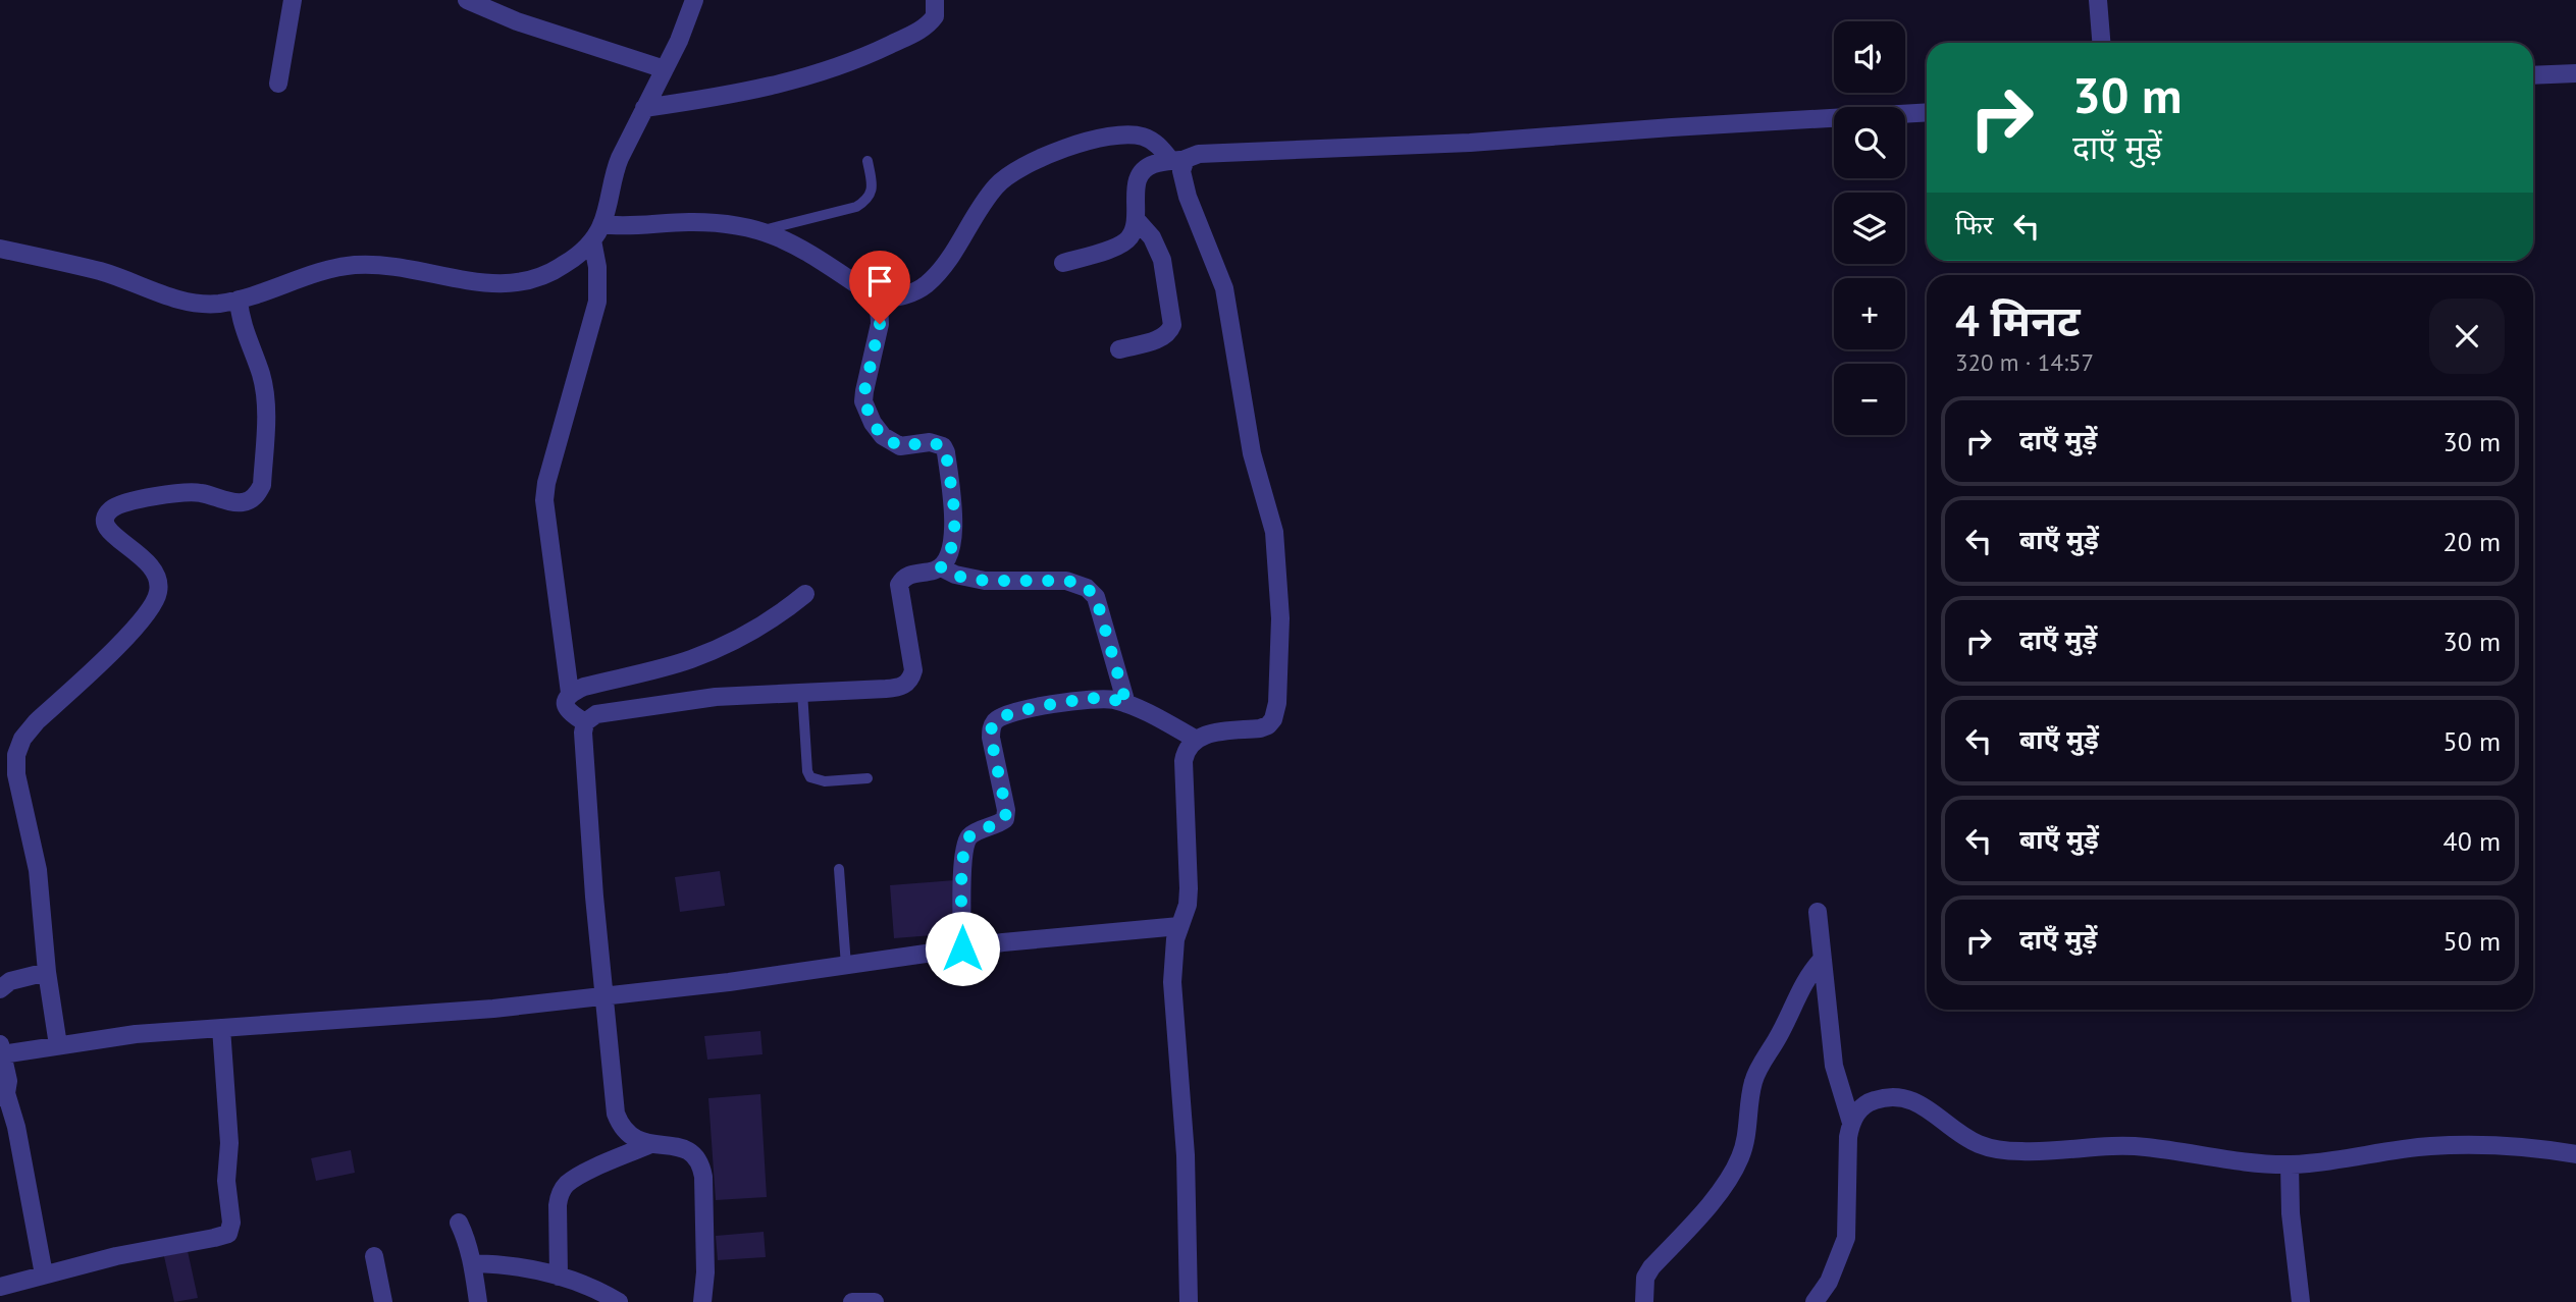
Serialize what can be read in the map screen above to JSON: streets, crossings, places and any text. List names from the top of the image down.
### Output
{
  "page": {
    "map_buttons": ["+", "−"],
    "turn": ["30 m", "दाएँ मुड़ें"],
    "then": "फिर",
    "heading": ["4 मिनट", "320 m · 14:57"],
    "list": [
      {
        "name": "दाएँ मुड़ें",
        "value": "30 m"
      },
      {
        "name": "बाएँ मुड़ें",
        "value": "20 m"
      },
      {
        "name": "दाएँ मुड़ें",
        "value": "30 m"
      },
      {
        "name": "बाएँ मुड़ें",
        "value": "50 m"
      },
      {
        "name": "बाएँ मुड़ें",
        "value": "40 m"
      },
      {
        "name": "दाएँ मुड़ें",
        "value": "50 m"
      }
    ]
  }
}
